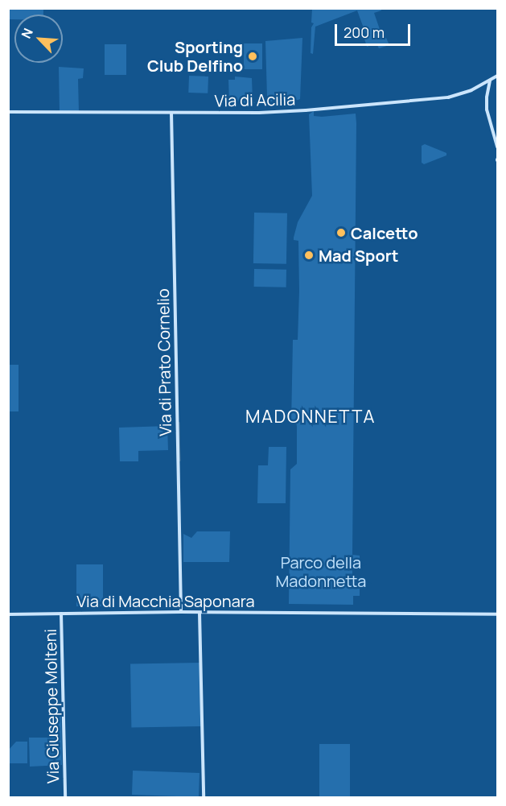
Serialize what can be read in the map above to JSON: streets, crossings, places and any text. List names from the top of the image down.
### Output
{
  "streets": {
    "street": [
      "Via di Acilia",
      "Via di Prato Cornelio",
      "Via di Macchia Saponara",
      "Via Giuseppe Molteni"
    ]
  },
  "crossings": [
    ["Via di Acilia", "Via di Prato Cornelio"],
    ["Via di Prato Cornelio", "Via di Macchia Saponara"],
    ["Via di Macchia Saponara", "Via Giuseppe Molteni"]
  ],
  "districts": ["MADONNETTA"],
  "parks": ["Parco della Madonnetta"],
  "places": ["Sporting Club Delfino", "Calcetto", "Mad Sport"],
  "scale_bar": "200 m",
  "north": "top left"
}
